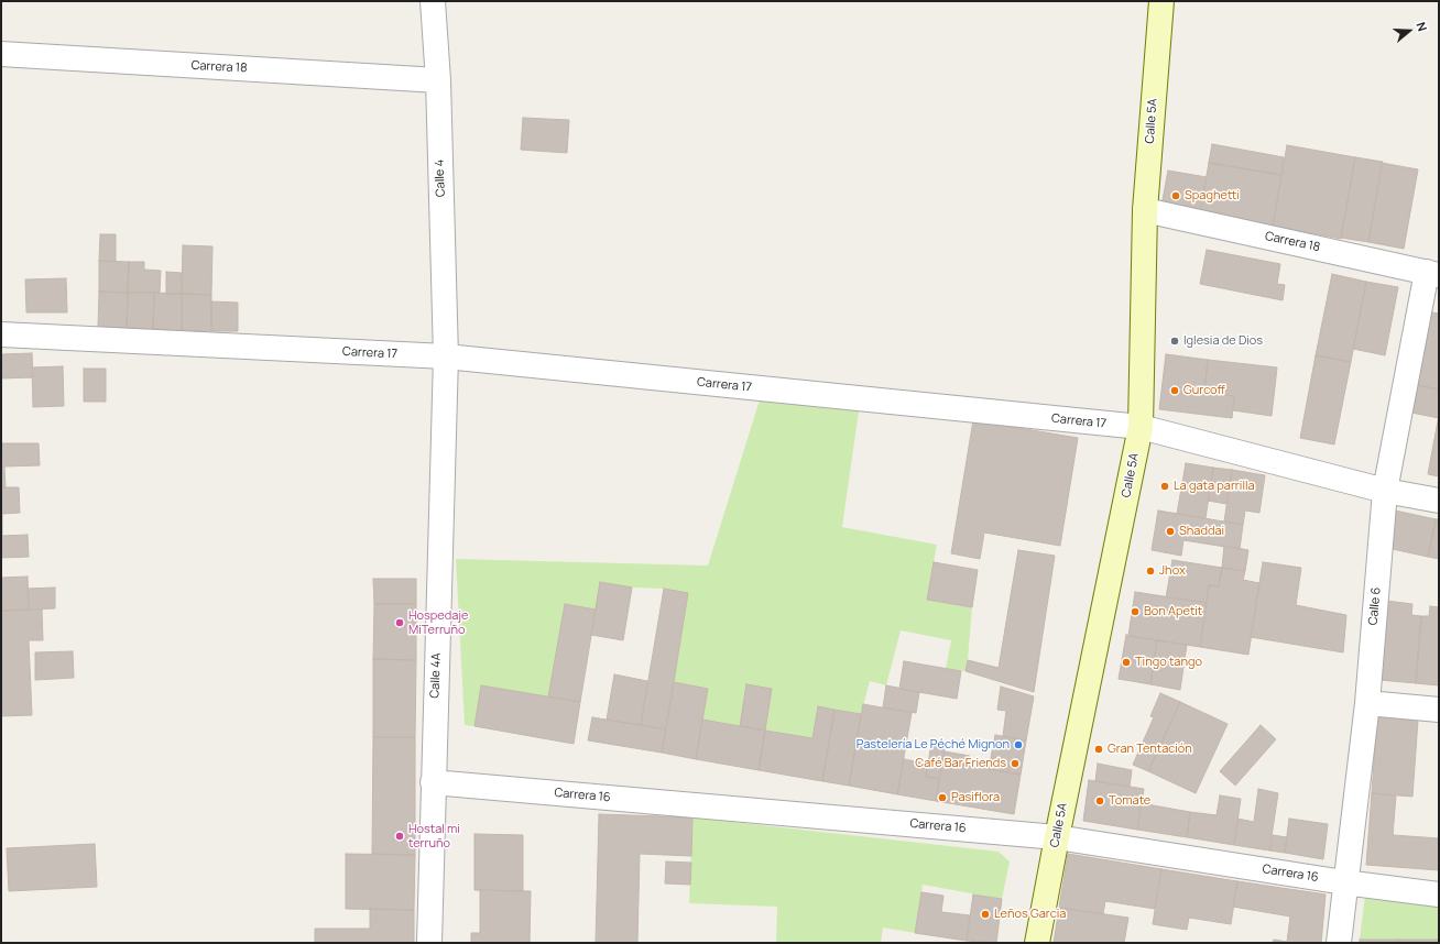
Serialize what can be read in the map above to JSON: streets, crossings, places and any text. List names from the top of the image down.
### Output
{
  "streets": {
    "main road": ["Calle 5A"],
    "street": [
      "Carrera 18",
      "Calle 4",
      "Carrera 17",
      "Calle 6",
      "Calle 4A",
      "Carrera 16"
    ]
  },
  "crossings": [
    ["Carrera 18", "Calle 5A"],
    ["Carrera 18", "Calle 4"],
    ["Carrera 18", "Calle 6"],
    ["Calle 5A", "Carrera 17"],
    ["Calle 5A", "Carrera 16"],
    ["Calle 4", "Carrera 17"],
    ["Calle 4", "Calle 4A"],
    ["Carrera 17", "Calle 6"],
    ["Carrera 17", "Calle 4A"],
    ["Calle 6", "Carrera 16"],
    ["Calle 4A", "Carrera 16"]
  ],
  "places": [
    "Spaghetti",
    "Iglesia de Dios",
    "Gurcoff",
    "La gata parrilla",
    "Shaddai",
    "Jhox",
    "Bon Apetit",
    "Hospedaje MiTerruño",
    "Tingo tango",
    "Pastelería Le Péché Mignon",
    "Gran Tentación",
    "Café Bar Friends",
    "Pasiflora",
    "Tomate",
    "Hostal mi terruño",
    "Leños Garcia"
  ],
  "north": "right"
}
